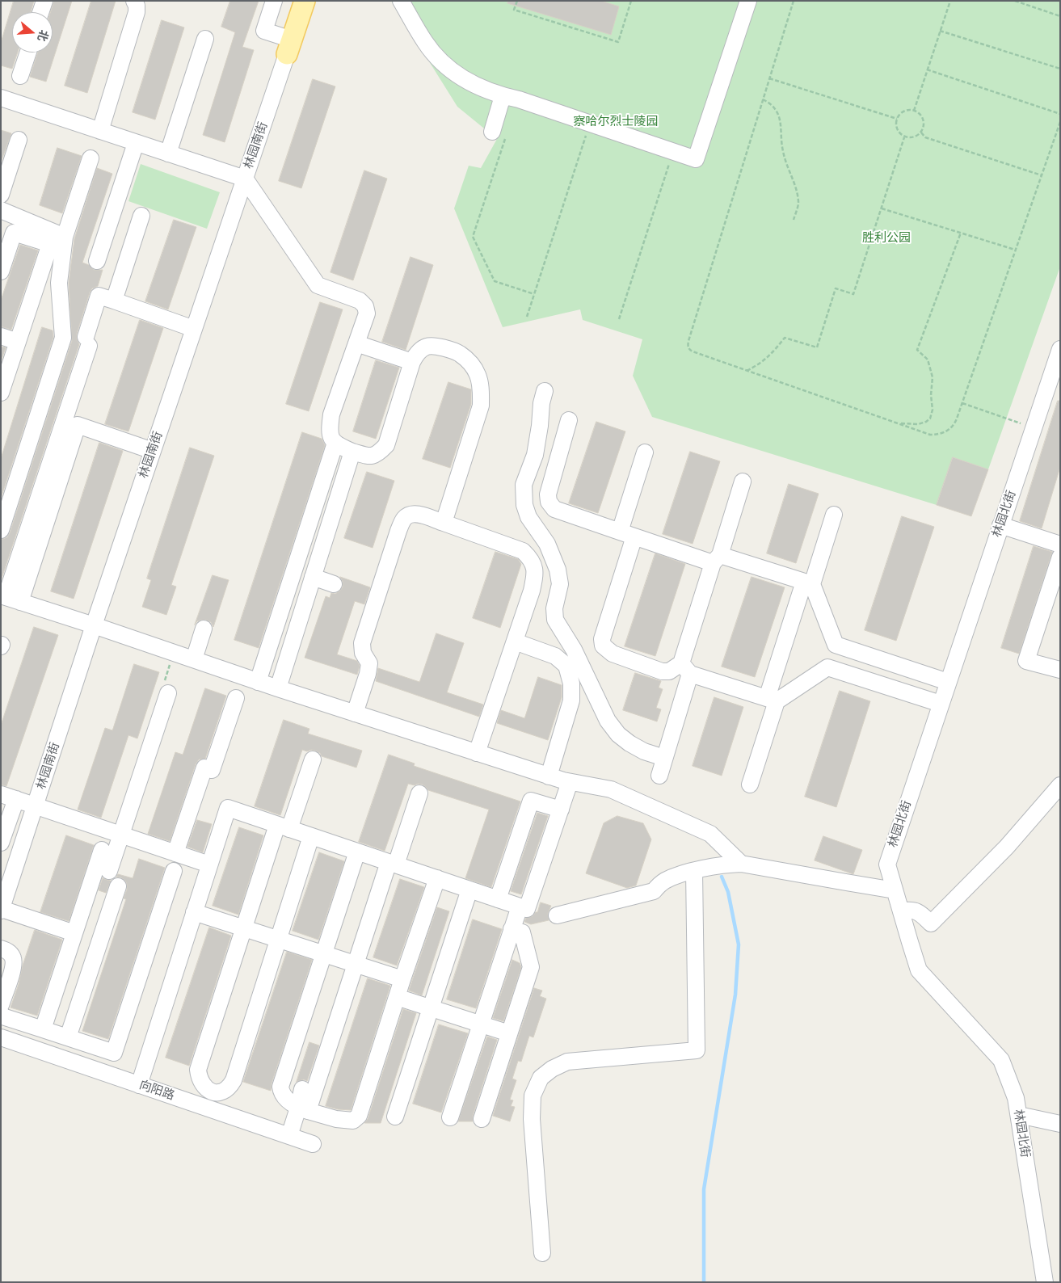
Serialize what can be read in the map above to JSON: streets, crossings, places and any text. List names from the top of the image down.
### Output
{
  "streets": {
    "main road": ["林园南街"],
    "street": ["林园北街", "向阳路"]
  },
  "parks": ["察哈尔烈士陵园", "胜利公园"],
  "north": "right"
}
